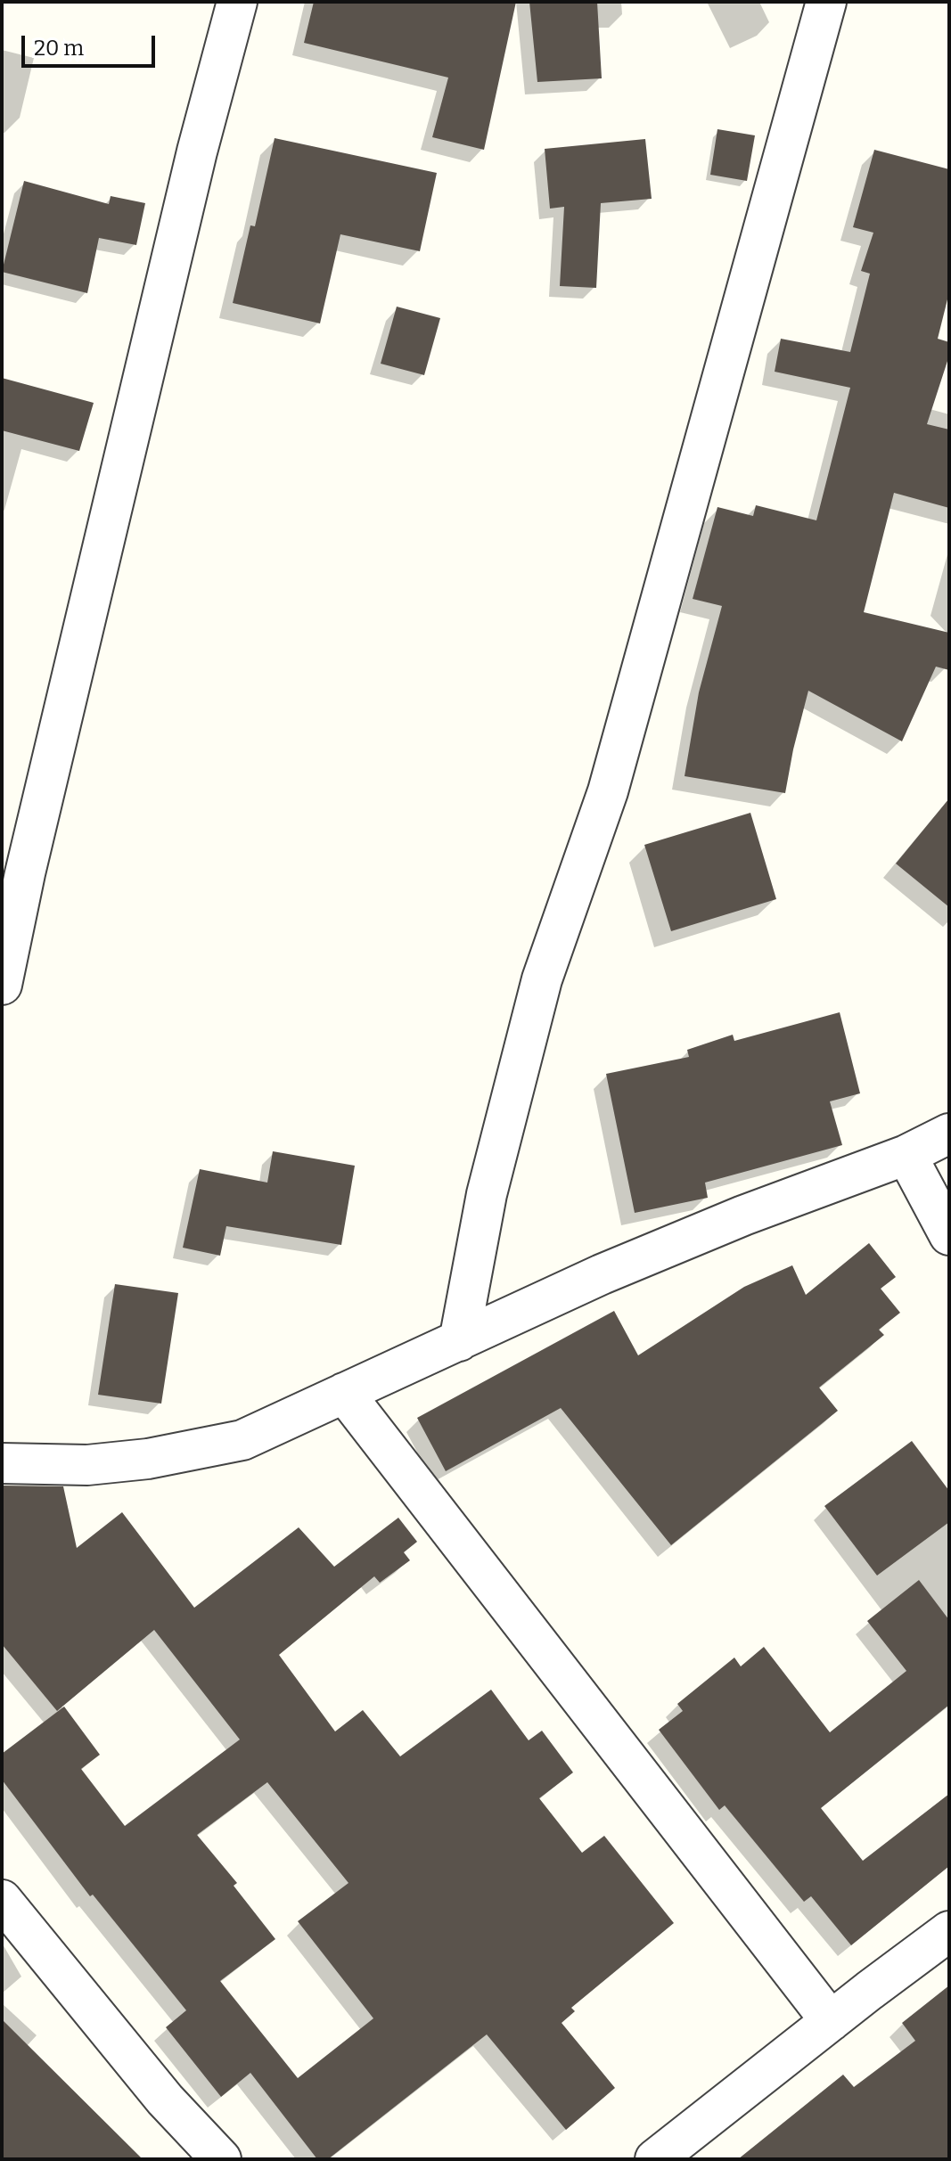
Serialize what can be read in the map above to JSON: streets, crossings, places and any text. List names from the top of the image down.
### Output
{
  "scale_bar": "20 m"
}
